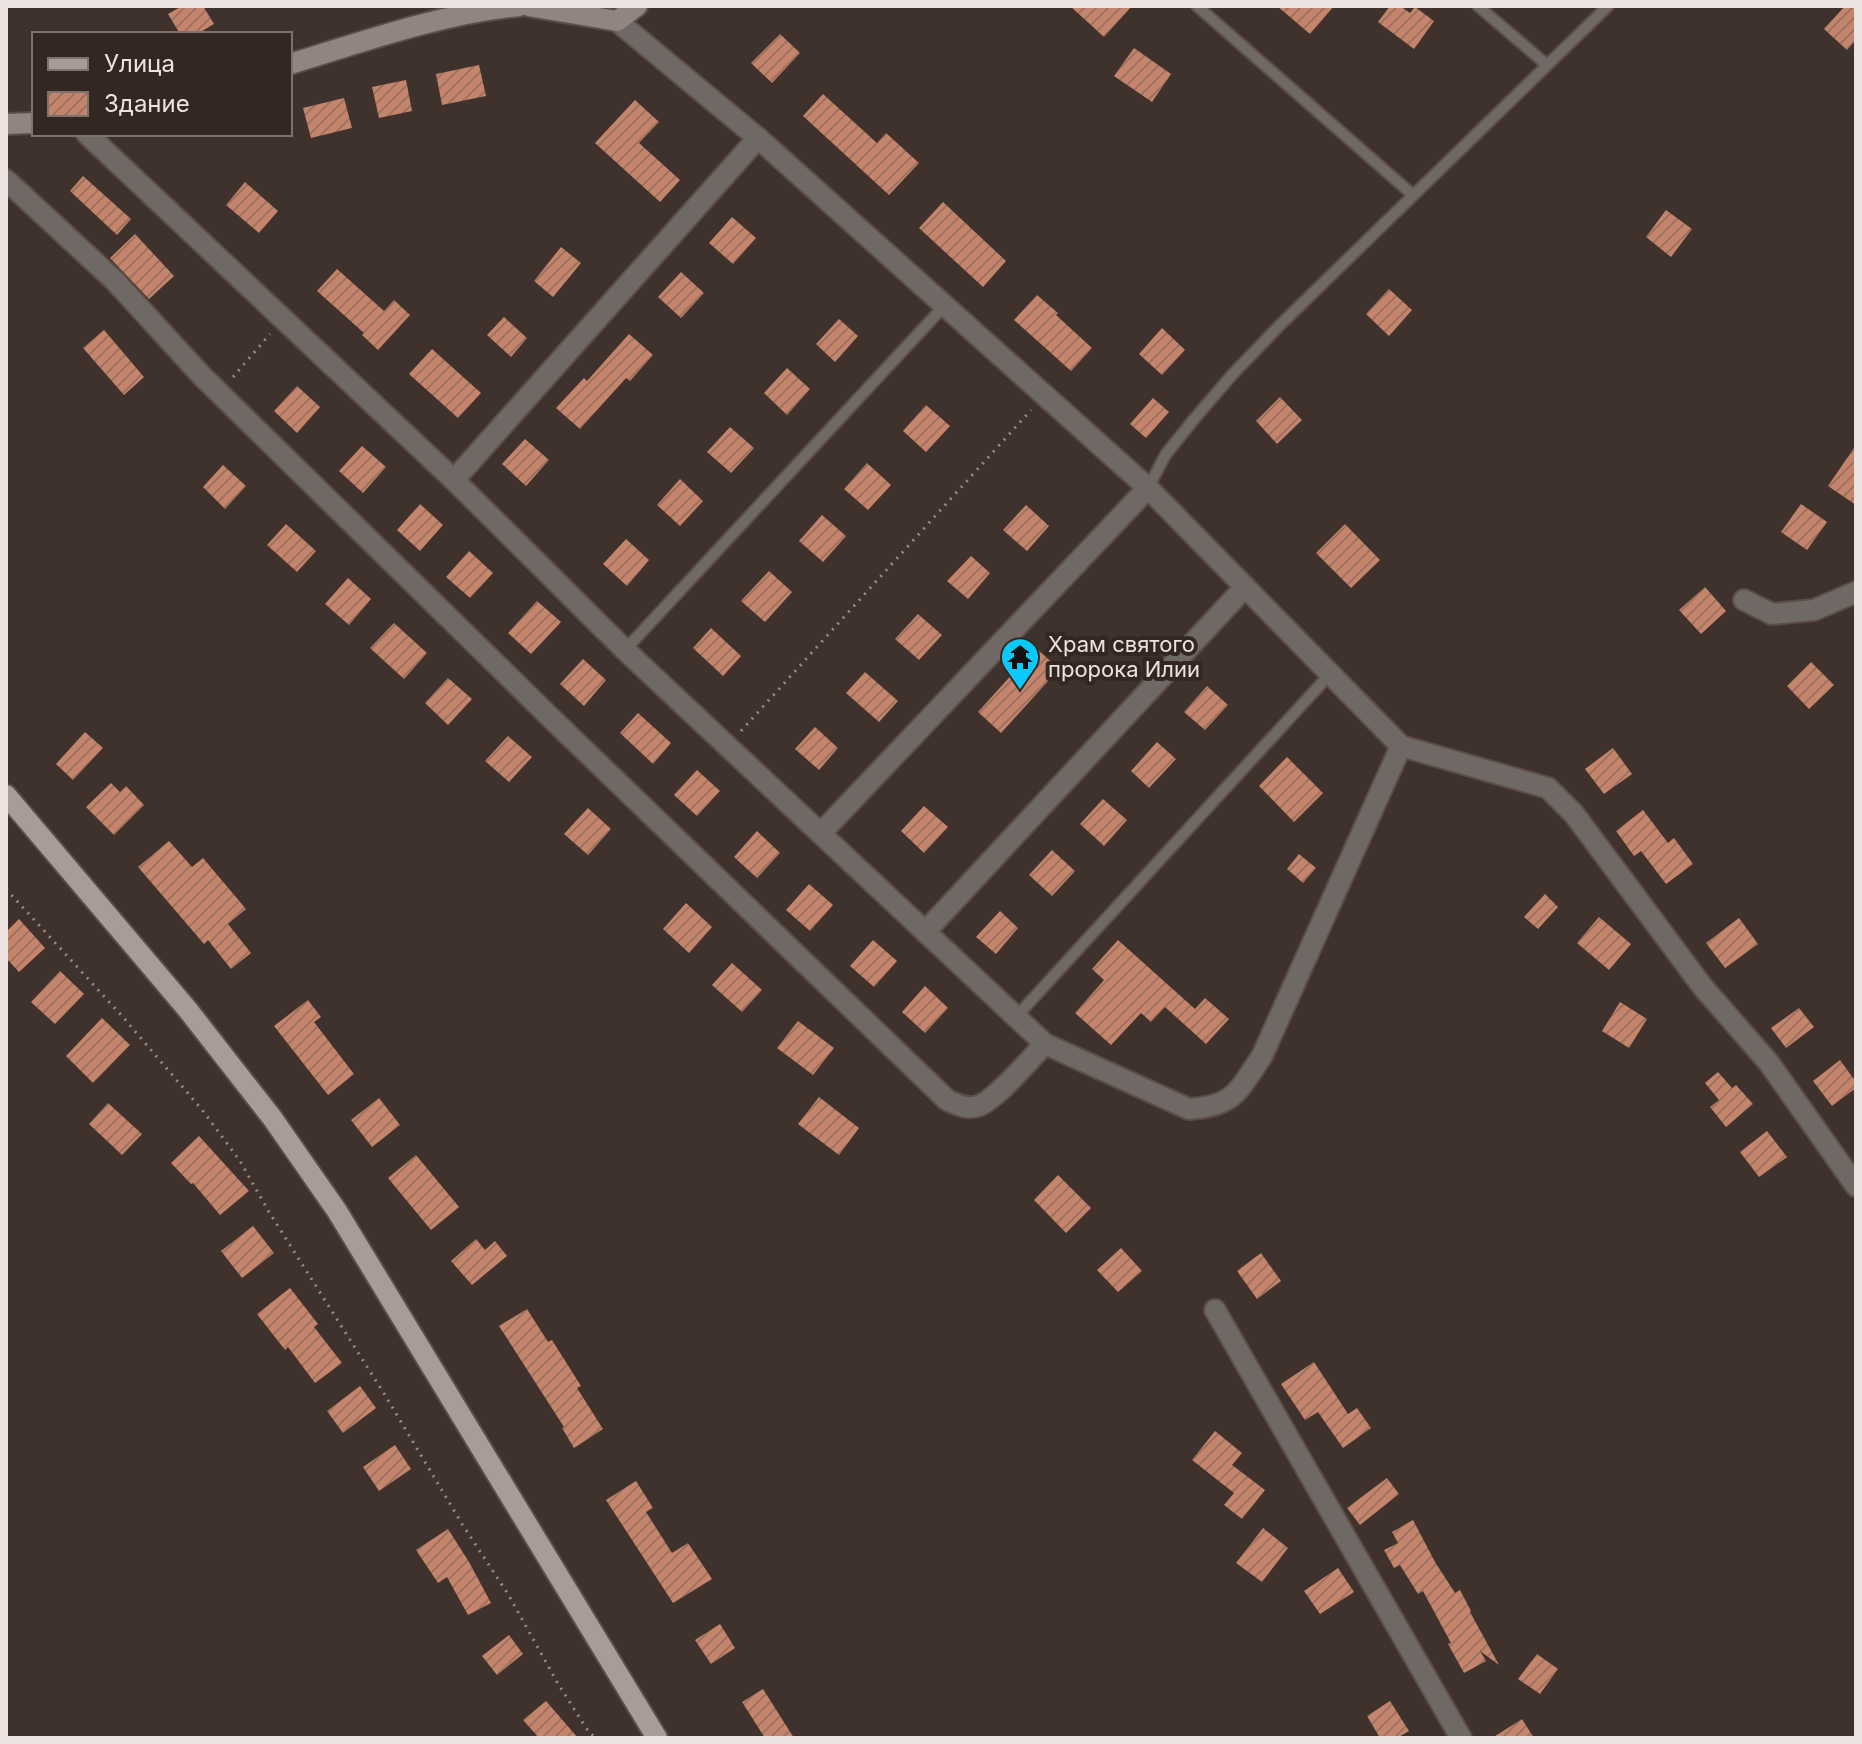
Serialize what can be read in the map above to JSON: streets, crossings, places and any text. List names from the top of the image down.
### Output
{
  "places": {
    "temple": ["Храм святого пророка Илии"]
  },
  "legend": ["Улица", "Здание"]
}
